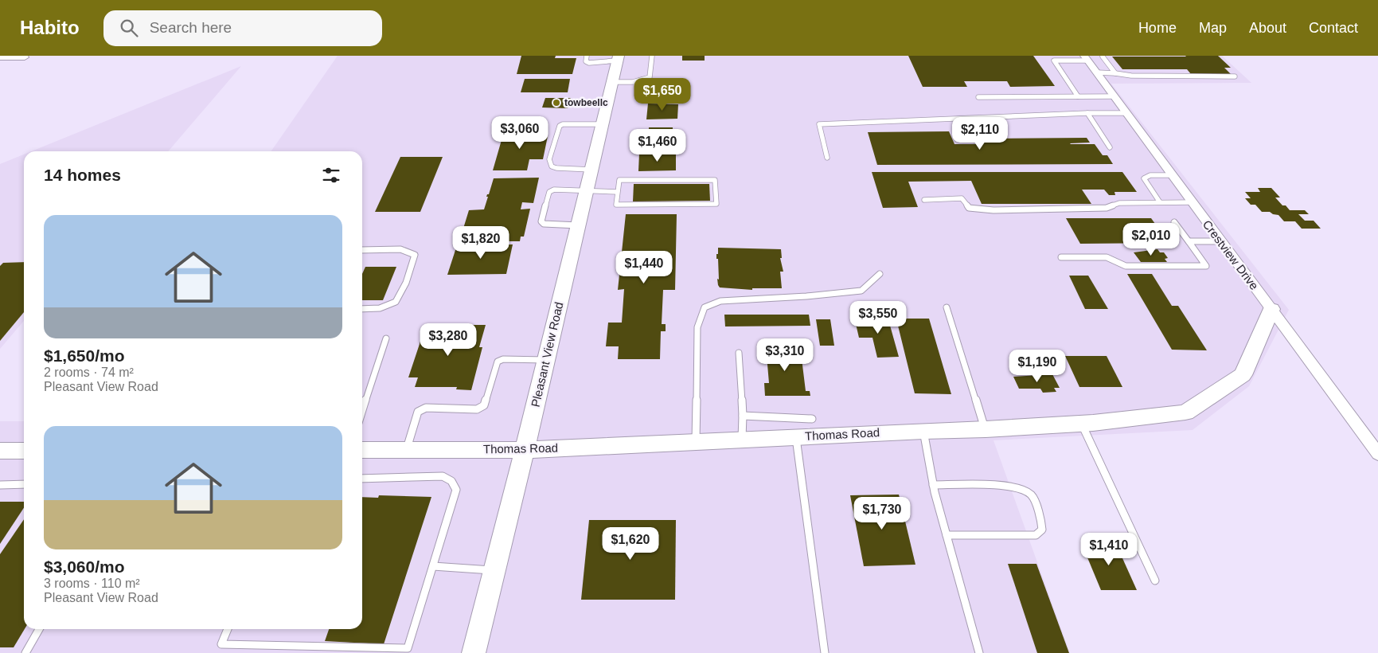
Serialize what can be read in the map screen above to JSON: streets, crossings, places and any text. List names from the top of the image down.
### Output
{
  "streets": {
    "street": ["Crestview Drive", "Pleasant View Road", "Thomas Road"]
  },
  "crossings": [
    ["Crestview Drive", "Thomas Road"],
    ["Pleasant View Road", "Thomas Road"]
  ],
  "places": ["towbeellc"],
  "page": {
    "header": "Habito",
    "search": "Search here",
    "nav": [
      "Home",
      "Map",
      "About",
      "Contact"
    ],
    "price": [
      "$1,650",
      "$3,060",
      "$2,110",
      "$1,460",
      "$2,010",
      "$1,820",
      "$1,440",
      "$3,550",
      "$3,280",
      "$3,310",
      "$1,190",
      "$1,730",
      "$1,620",
      "$1,410"
    ],
    "heading": "14 homes",
    "list": [
      {
        "name": "$1,650/mo",
        "note": "2 rooms · 74 m² · Pleasant View Road"
      },
      {
        "name": "$3,060/mo",
        "note": "3 rooms · 110 m² · Pleasant View Road"
      }
    ]
  }
}
